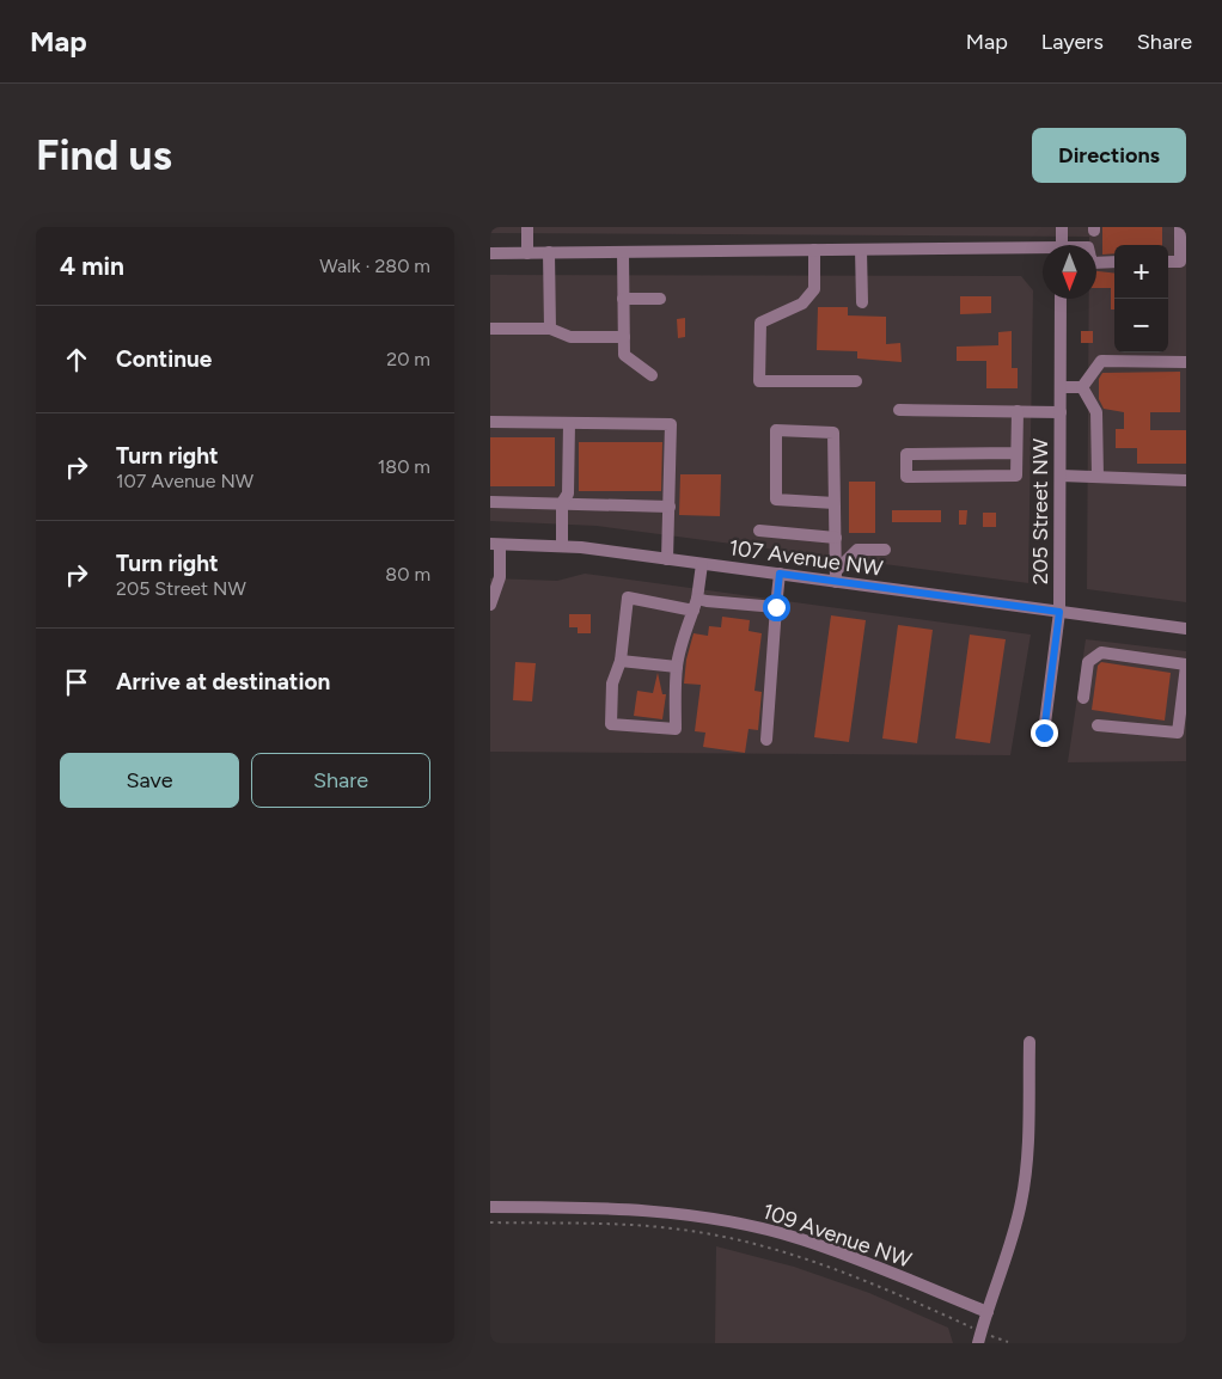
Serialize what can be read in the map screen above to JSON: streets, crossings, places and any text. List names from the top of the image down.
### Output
{
  "streets": {
    "street": ["205 Street NW", "107 Avenue NW", "109 Avenue NW"]
  },
  "crossings": [
    ["205 Street NW", "107 Avenue NW"]
  ],
  "north": "bottom",
  "page": {
    "header": "Map",
    "nav": ["Map", "Layers", "Share"],
    "buttons": [
      "Directions",
      ["Save", "Share"]
    ],
    "title": "Find us",
    "heading": ["4 min", "Walk · 280 m"],
    "map_buttons": ["+", "−"],
    "list": [
      ["Continue", "20 m"],
      ["Turn right", "107 Avenue NW", "180 m"],
      ["Turn right", "205 Street NW", "80 m"],
      "Arrive at destination"
    ]
  }
}
